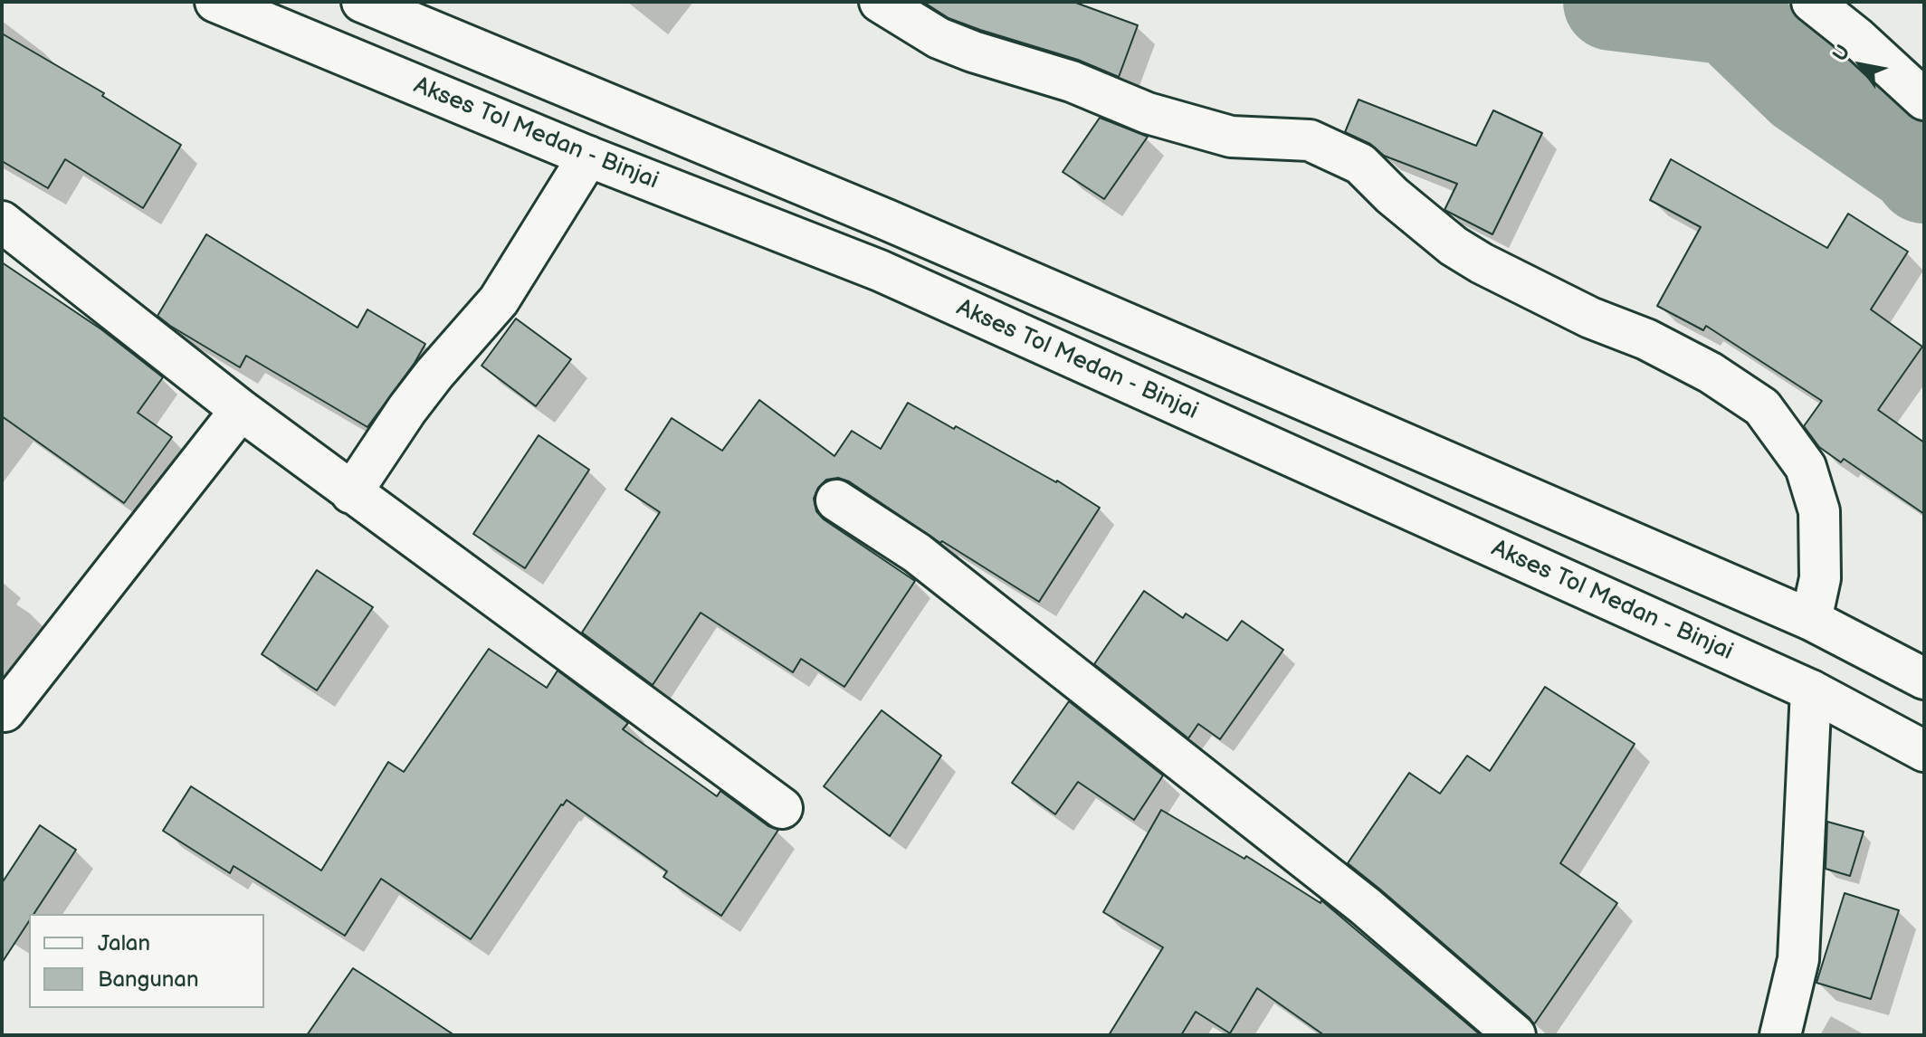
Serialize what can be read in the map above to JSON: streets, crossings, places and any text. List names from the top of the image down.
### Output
{
  "streets": {
    "street": ["Akses Tol Medan - Binjai"]
  },
  "legend": ["Jalan", "Bangunan"],
  "north": "top left"
}
